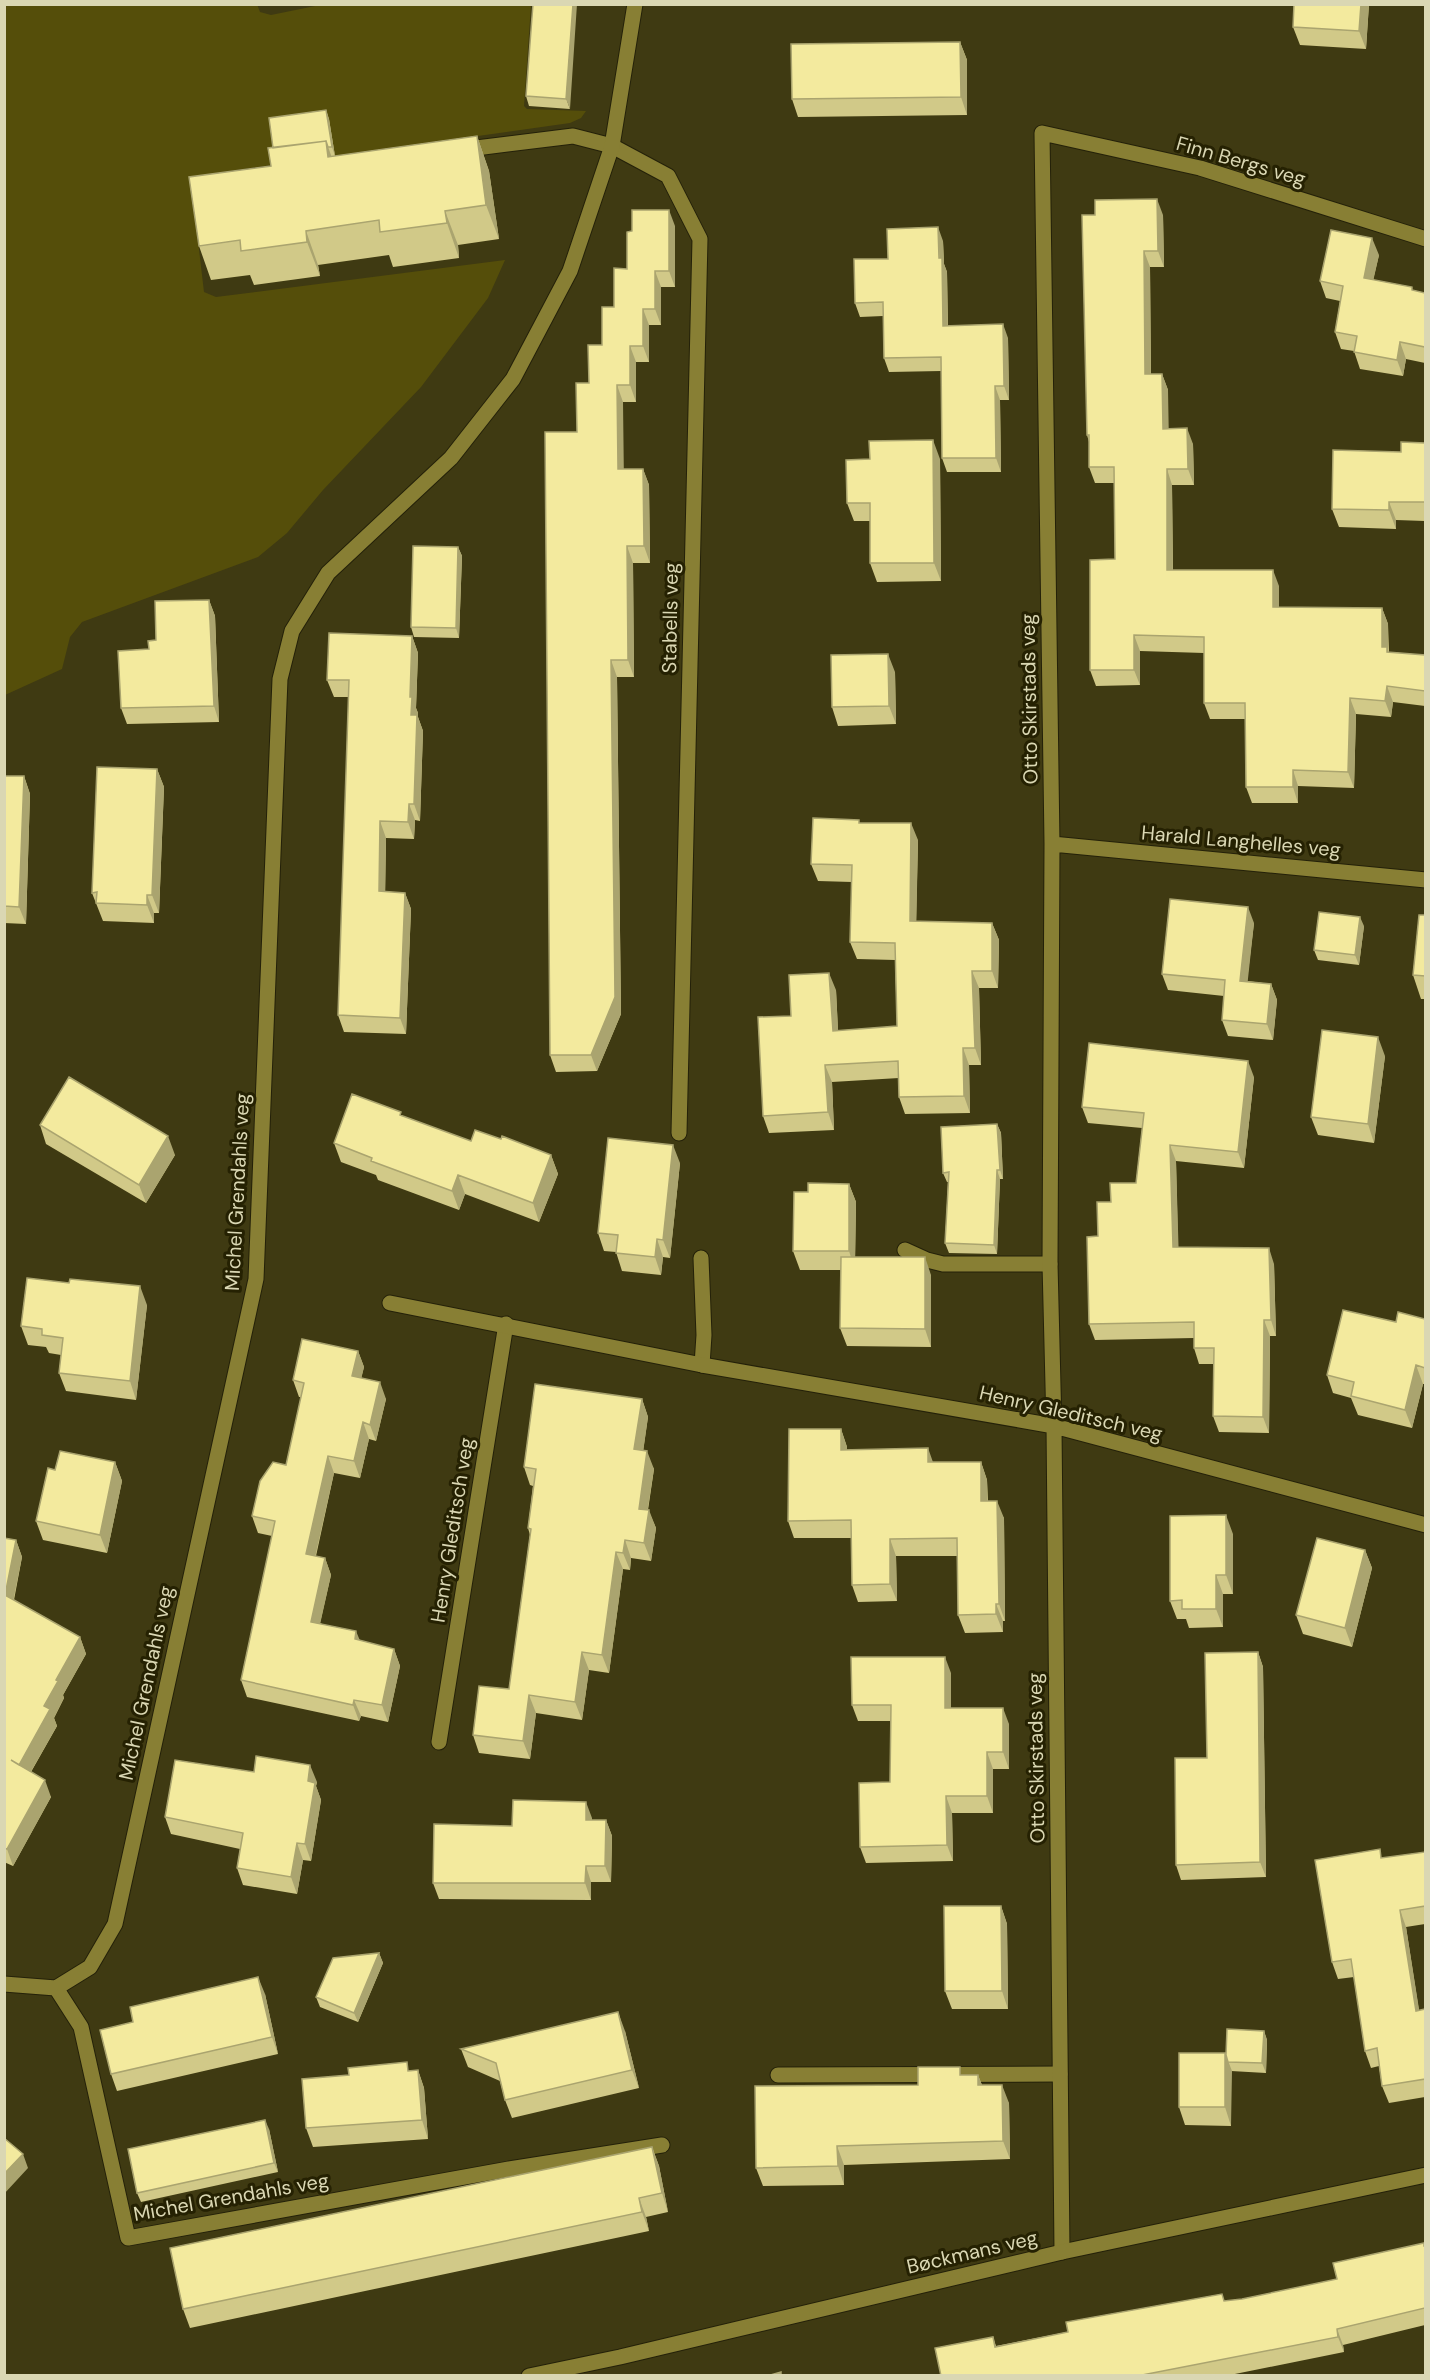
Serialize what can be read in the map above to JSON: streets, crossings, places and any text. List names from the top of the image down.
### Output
{
  "streets": {
    "street": [
      "Finn Bergs veg",
      "Stabells veg",
      "Otto Skirstads veg",
      "Harald Langhelles veg",
      "Michel Grendahls veg",
      "Henry Gleditsch veg",
      "Bøckmans veg"
    ]
  },
  "crossings": [
    ["Finn Bergs veg", "Otto Skirstads veg"],
    ["Stabells veg", "Michel Grendahls veg"],
    ["Otto Skirstads veg", "Harald Langhelles veg"],
    ["Otto Skirstads veg", "Henry Gleditsch veg"],
    ["Otto Skirstads veg", "Bøckmans veg"]
  ]
}
